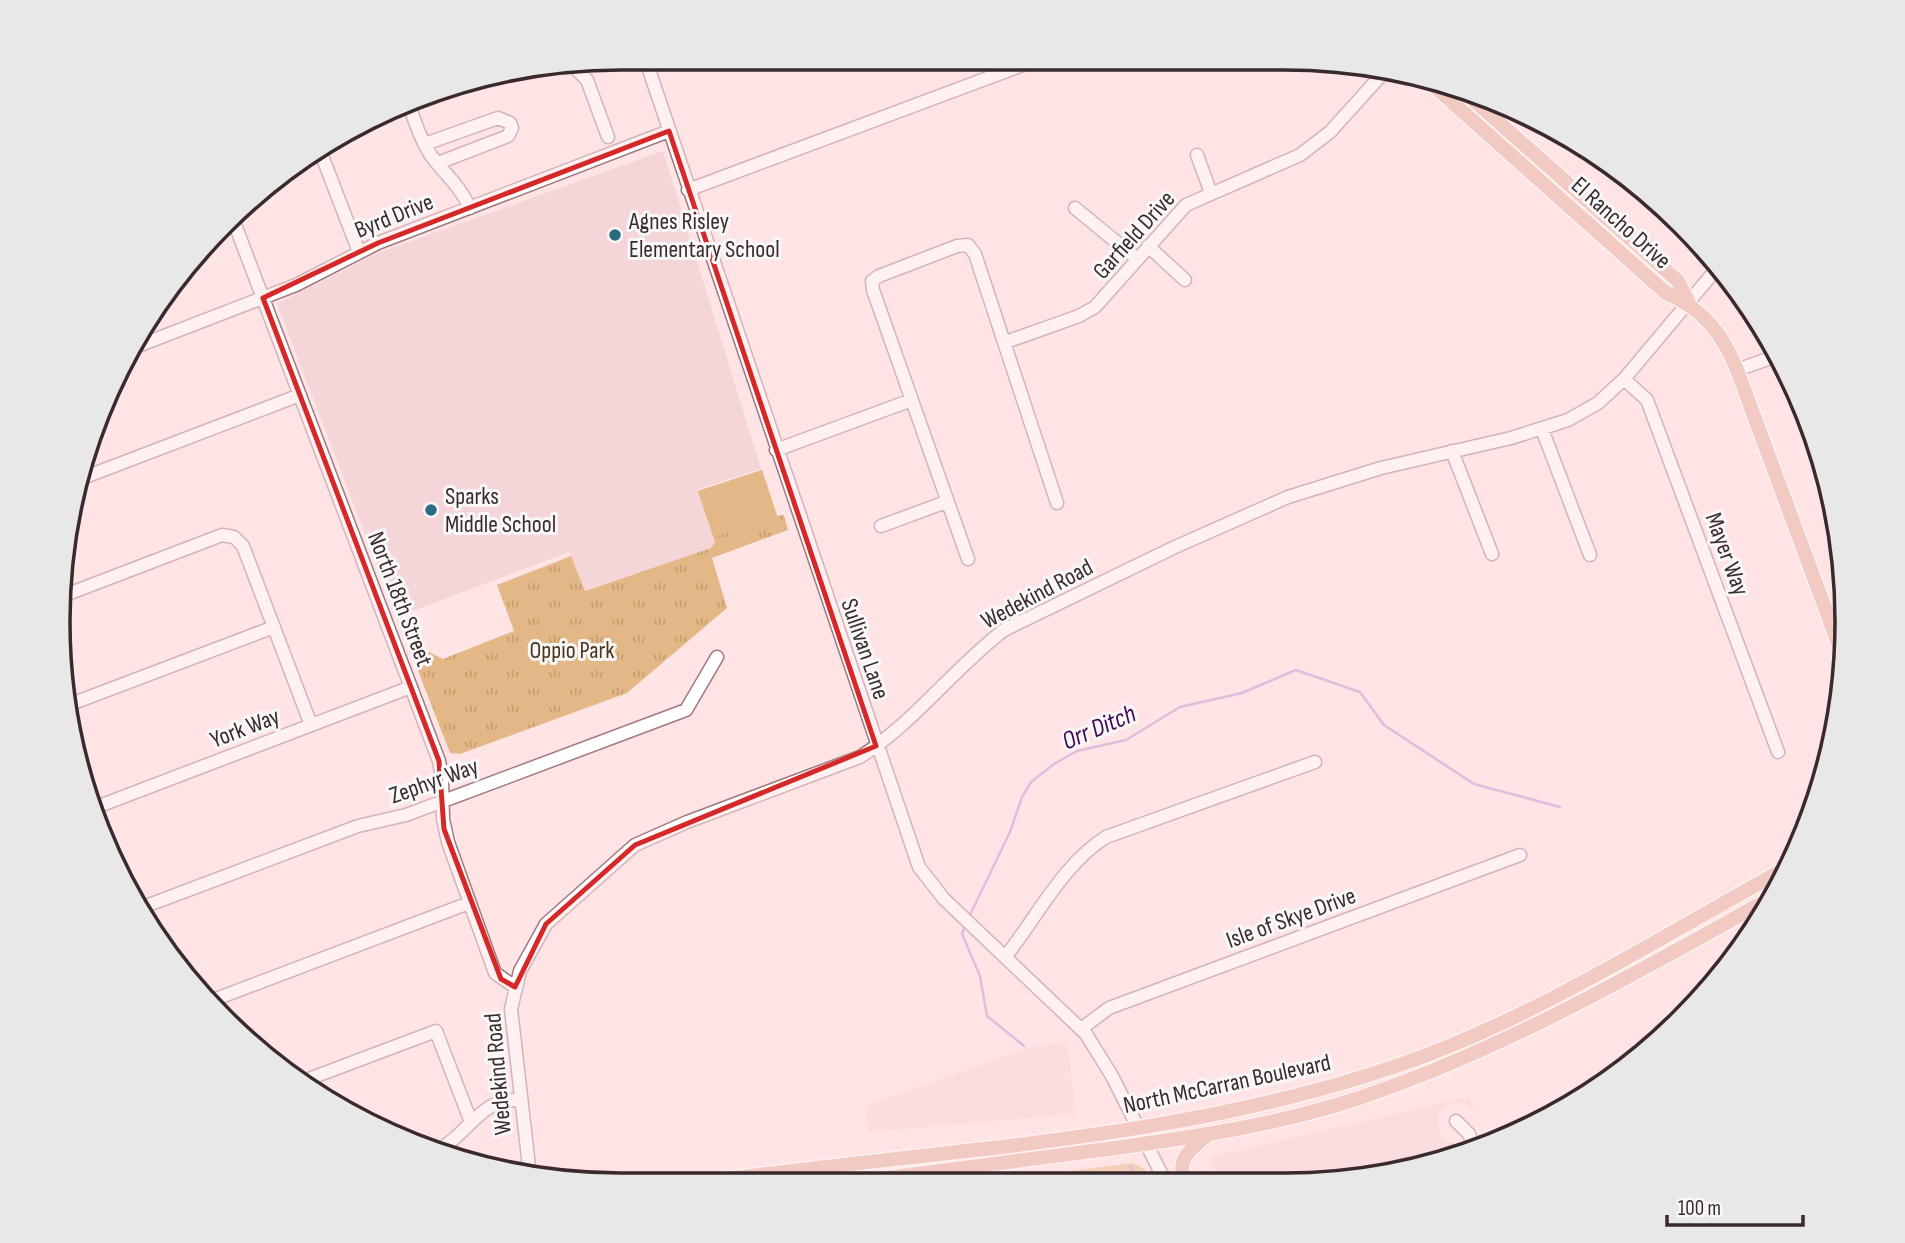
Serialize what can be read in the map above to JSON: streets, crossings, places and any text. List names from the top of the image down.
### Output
{
  "streets": {
    "main road": ["El Rancho Drive", "North McCarran Boulevard"],
    "street": [
      "Byrd Drive",
      "Garfield Drive",
      "Mayer Way",
      "Wedekind Road",
      "North 18th Street",
      "Sullivan Lane",
      "York Way",
      "Zephyr Way",
      "Isle of Skye Drive"
    ]
  },
  "crossings": [
    ["Byrd Drive", "North 18th Street"],
    ["Byrd Drive", "Sullivan Lane"],
    ["El Rancho Drive", "Wedekind Road"],
    ["Mayer Way", "Wedekind Road"],
    ["Wedekind Road", "North 18th Street"],
    ["Wedekind Road", "Sullivan Lane"],
    ["North 18th Street", "York Way"],
    ["North 18th Street", "Zephyr Way"],
    ["Sullivan Lane", "Isle of Skye Drive"],
    ["Sullivan Lane", "North McCarran Boulevard"]
  ],
  "water": ["Orr Ditch"],
  "parks": ["Oppio Park"],
  "places": ["Agnes Risley Elementary School", "Sparks Middle School"],
  "scale_bar": "100 m"
}
